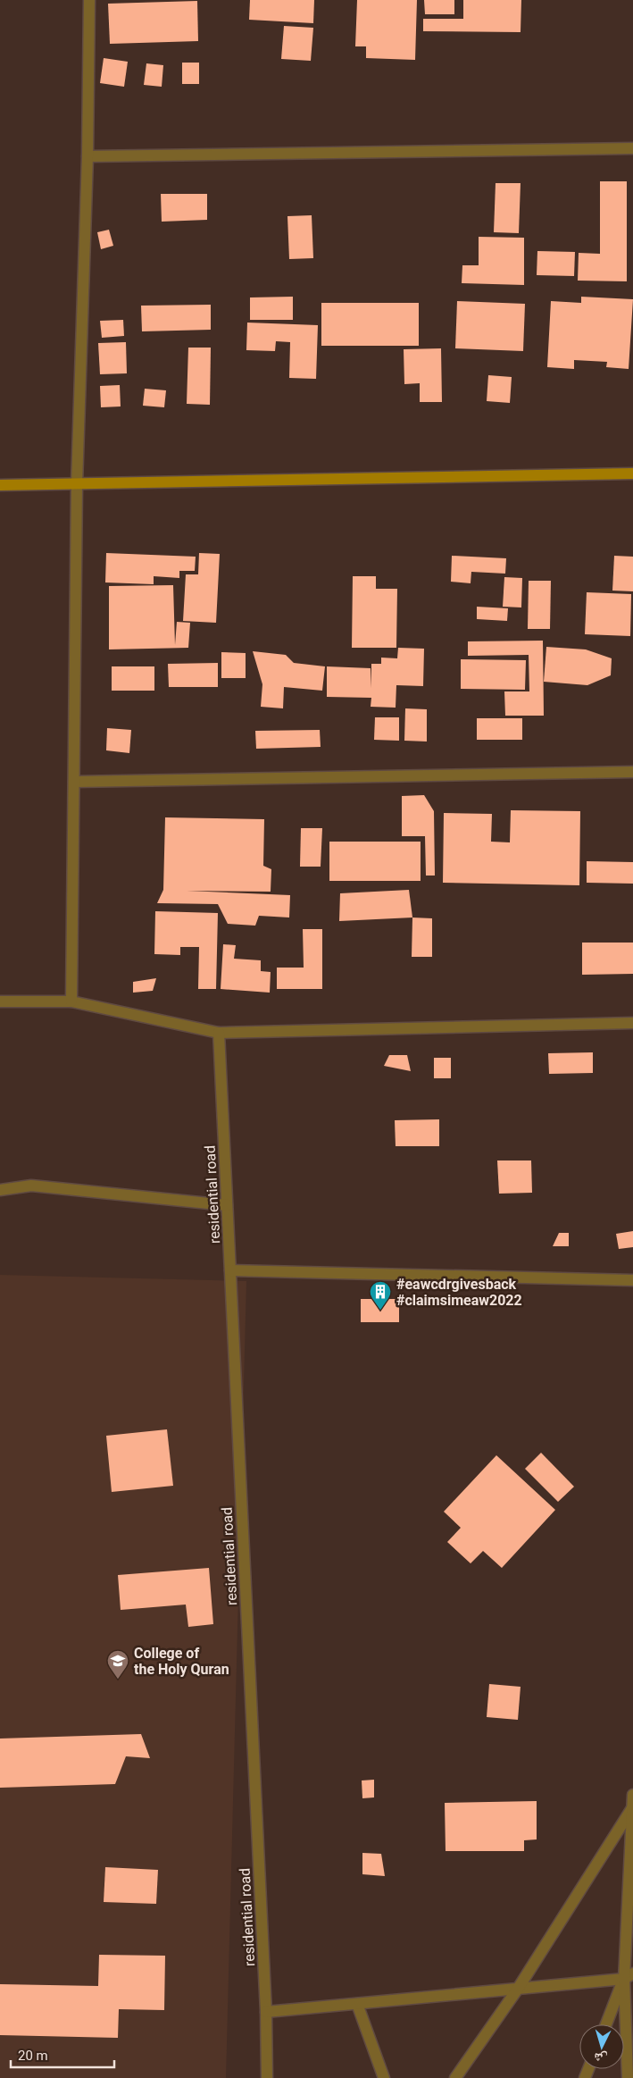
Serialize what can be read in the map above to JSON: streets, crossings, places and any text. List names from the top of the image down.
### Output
{
  "streets": {
    "street": ["residential road"]
  },
  "places": {
    "building": ["#eawcdrgivesback #claimsimeaw2022"],
    "school or university": ["College of the Holy Quran"]
  },
  "scale_bar": "20 m",
  "north": "bottom"
}
